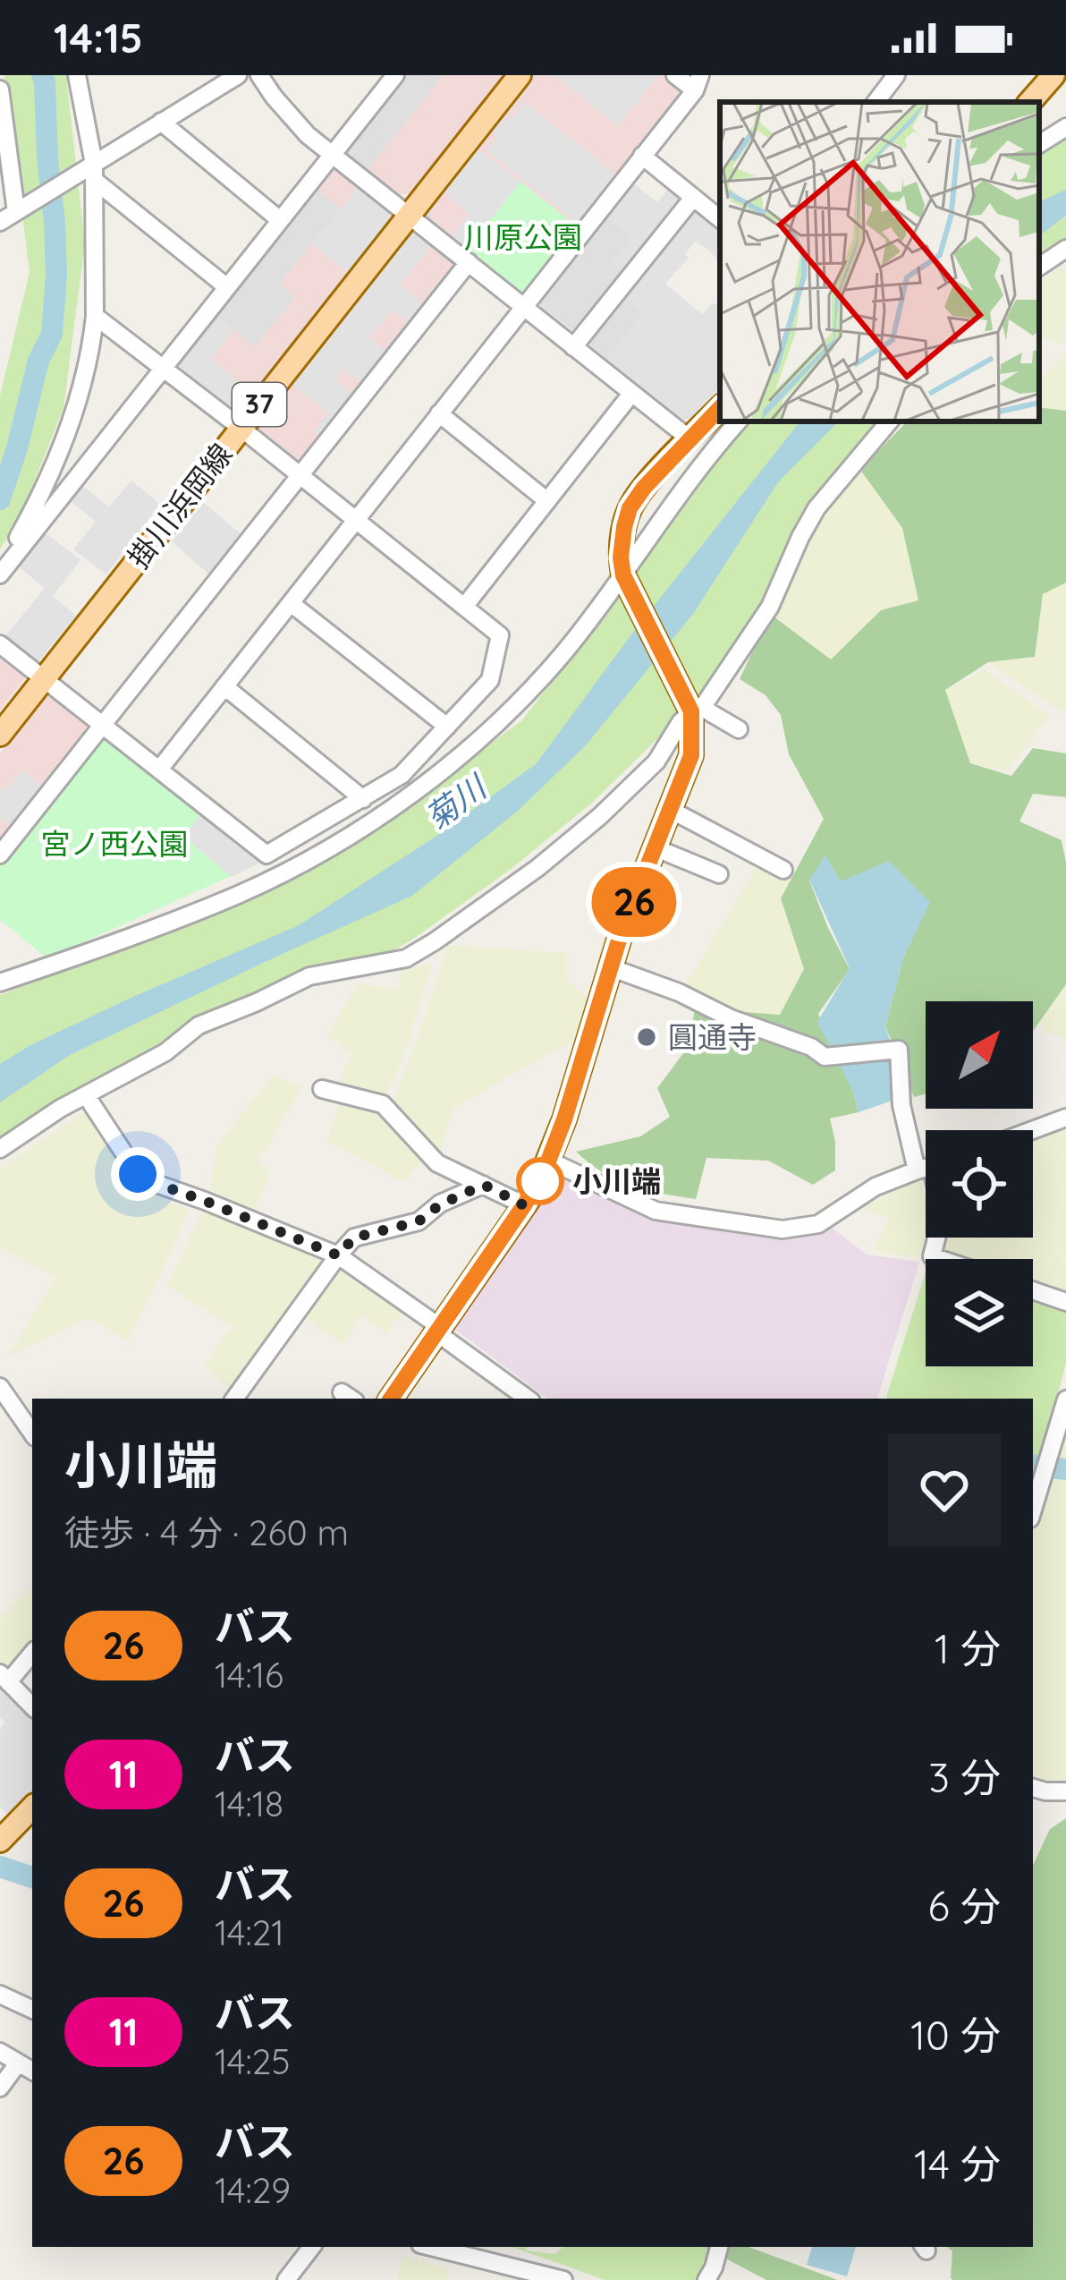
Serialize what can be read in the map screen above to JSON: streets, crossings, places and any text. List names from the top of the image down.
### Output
{
  "streets": {
    "main road": ["37", "掛川浜岡線"]
  },
  "water": ["菊川"],
  "parks": ["川原公園", "宮ノ西公園"],
  "places": ["圓通寺", "小川端"],
  "lines": ["bus line 26"],
  "north": "top right",
  "page": {
    "status": "14:15",
    "on_map": "26",
    "heading": ["小川端", "徒歩 · 4 分 · 260 m"],
    "list": [
      {
        "mark": "26",
        "name": "バス",
        "note": "14:16",
        "value": "1 分"
      },
      {
        "mark": "11",
        "name": "バス",
        "note": "14:18",
        "value": "3 分"
      },
      {
        "mark": "26",
        "name": "バス",
        "note": "14:21",
        "value": "6 分"
      },
      {
        "mark": "11",
        "name": "バス",
        "note": "14:25",
        "value": "10 分"
      },
      {
        "mark": "26",
        "name": "バス",
        "note": "14:29",
        "value": "14 分"
      }
    ]
  }
}
